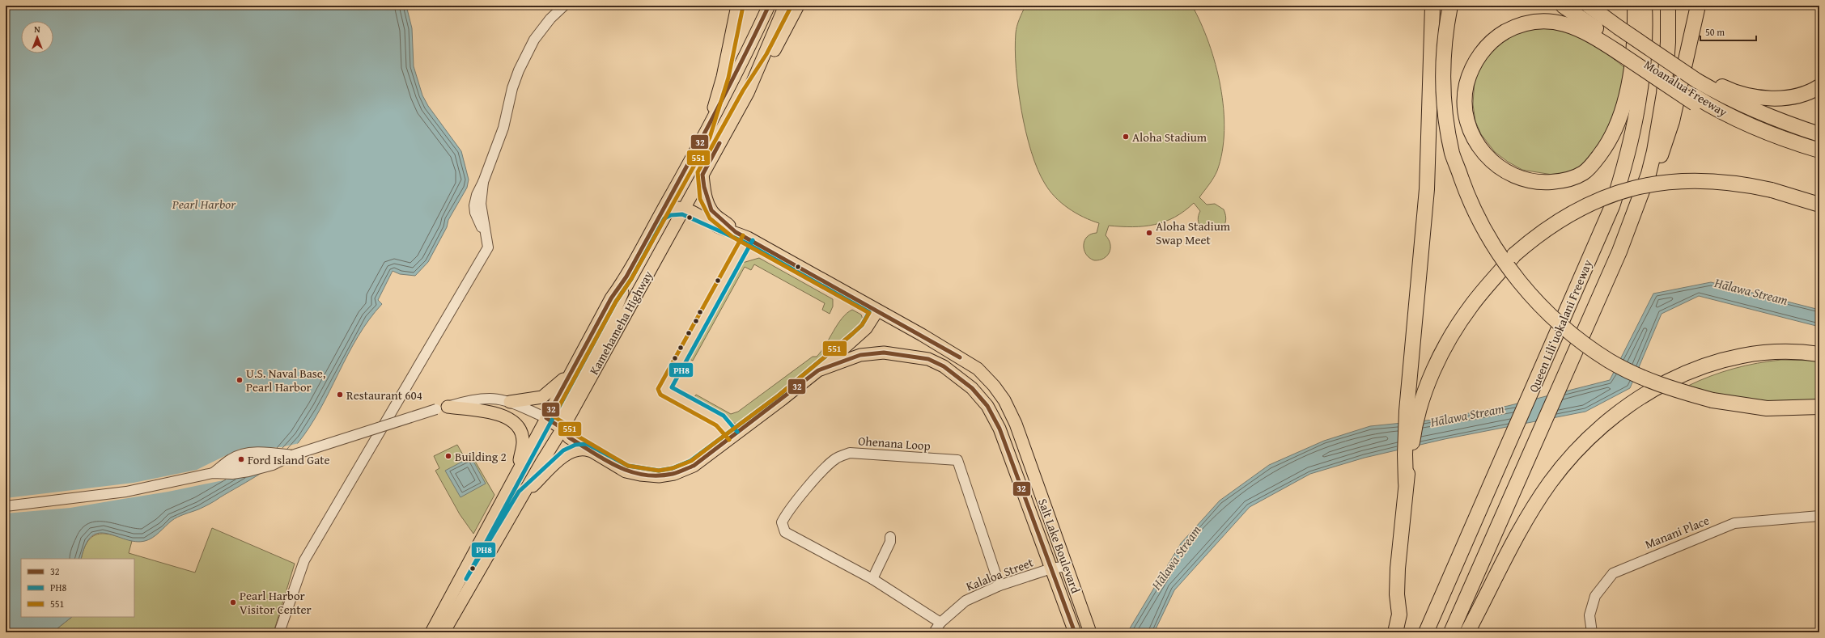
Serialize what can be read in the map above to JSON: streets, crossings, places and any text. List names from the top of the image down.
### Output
{
  "streets": {
    "highway": ["Moanalua Freeway", "Queen Liliʻuokalani Freeway"],
    "main road": ["Kamehameha Highway", "Salt Lake Boulevard"],
    "street": ["Ohenana Loop", "Manani Place", "Kalaloa Street"]
  },
  "crossings": [
    ["Kamehameha Highway", "Salt Lake Boulevard"],
    ["Ohenana Loop", "Kalaloa Street"],
    ["Salt Lake Boulevard", "Kalaloa Street"]
  ],
  "water": ["Pearl Harbor", "Hālawa Stream"],
  "places": [
    "Aloha Stadium",
    "Aloha Stadium Swap Meet",
    "U.S. Naval Base, Pearl Harbor",
    "Restaurant 604",
    "Building 2",
    "Ford Island Gate",
    "Pearl Harbor Visitor Center"
  ],
  "lines": ["transit line 32", "transit line 551", "transit line PH8"],
  "legend": ["32", "PH8", "551"],
  "scale_bar": "50 m",
  "north": "top"
}
